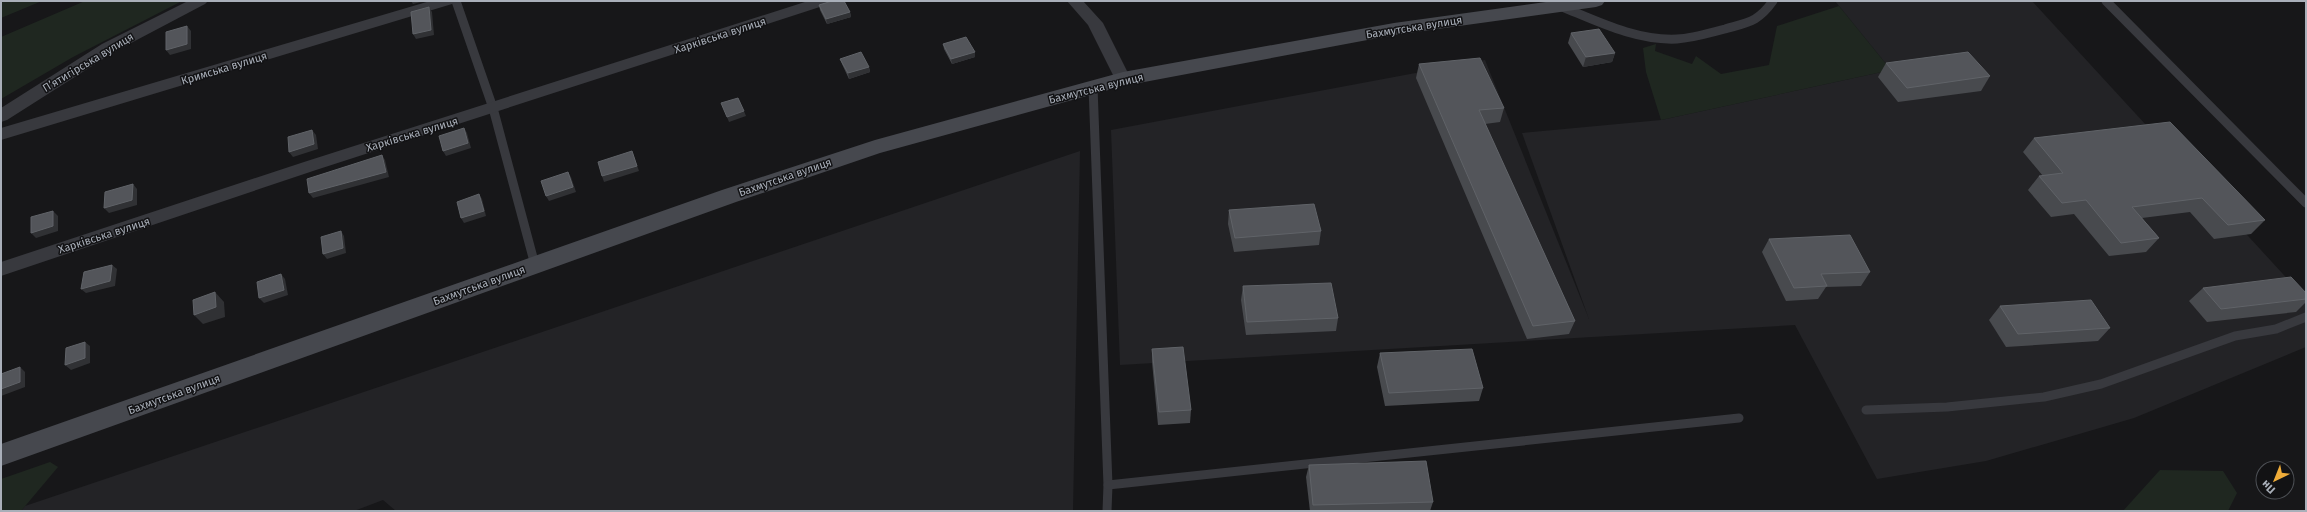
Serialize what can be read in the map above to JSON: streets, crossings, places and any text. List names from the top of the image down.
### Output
{
  "streets": {
    "main road": ["Бахмутська вулиця"],
    "street": ["Харківська вулиця", "П’ятигірська вулиця", "Кримська вулиця"]
  },
  "north": "bottom left"
}
